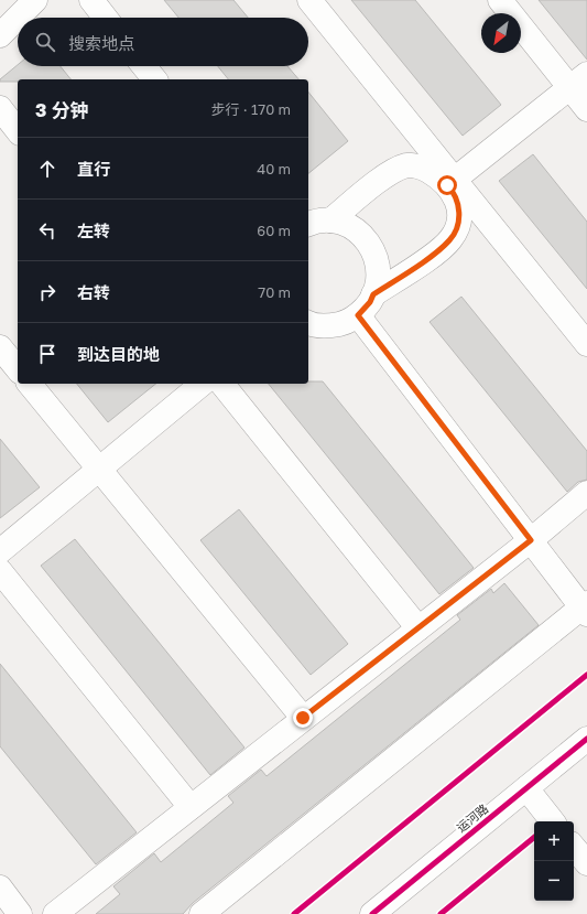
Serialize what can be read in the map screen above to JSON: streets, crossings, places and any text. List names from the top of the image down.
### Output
{
  "streets": {
    "street": ["运河路"]
  },
  "north": "bottom left",
  "page": {
    "search": "搜索地点",
    "heading": ["3 分钟", "步行 · 170 m"],
    "list": [
      ["直行", "40 m"],
      ["左转", "60 m"],
      ["右转", "70 m"],
      "到达目的地"
    ],
    "map_buttons": ["+", "−"]
  }
}
